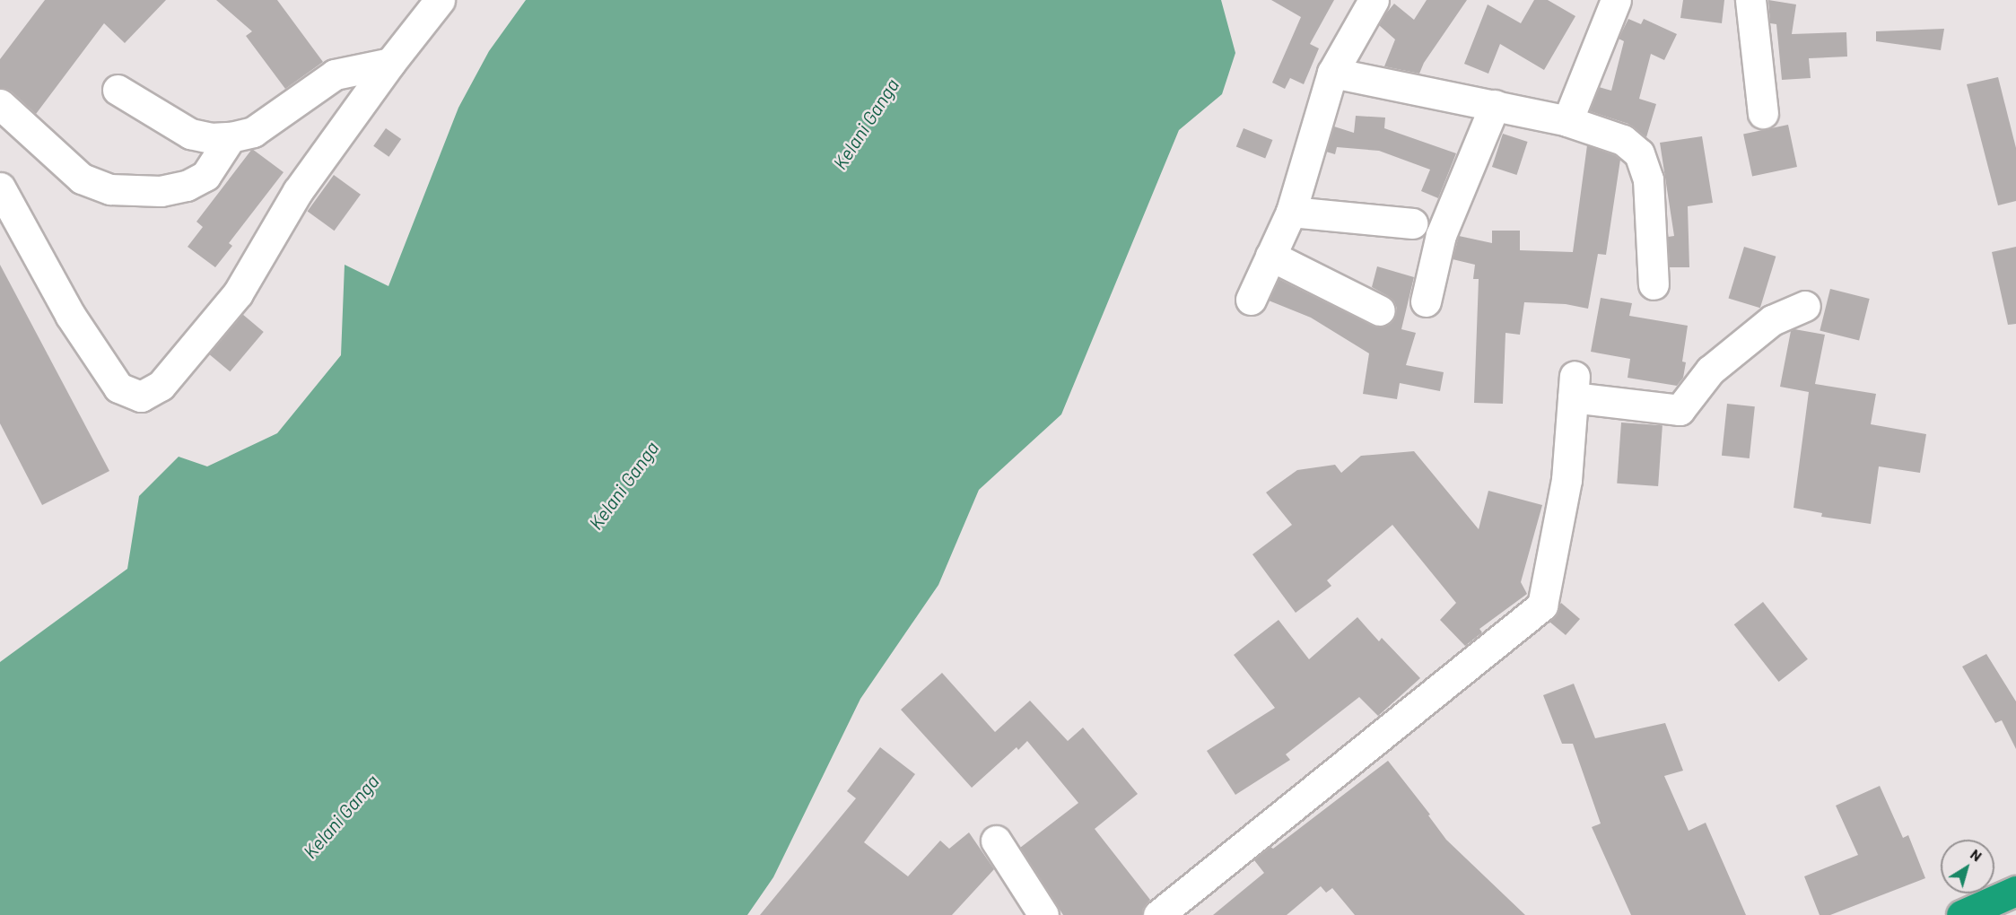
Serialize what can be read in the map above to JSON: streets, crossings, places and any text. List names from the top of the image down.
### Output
{
  "water": ["Kelani Ganga"],
  "north": "top right"
}
